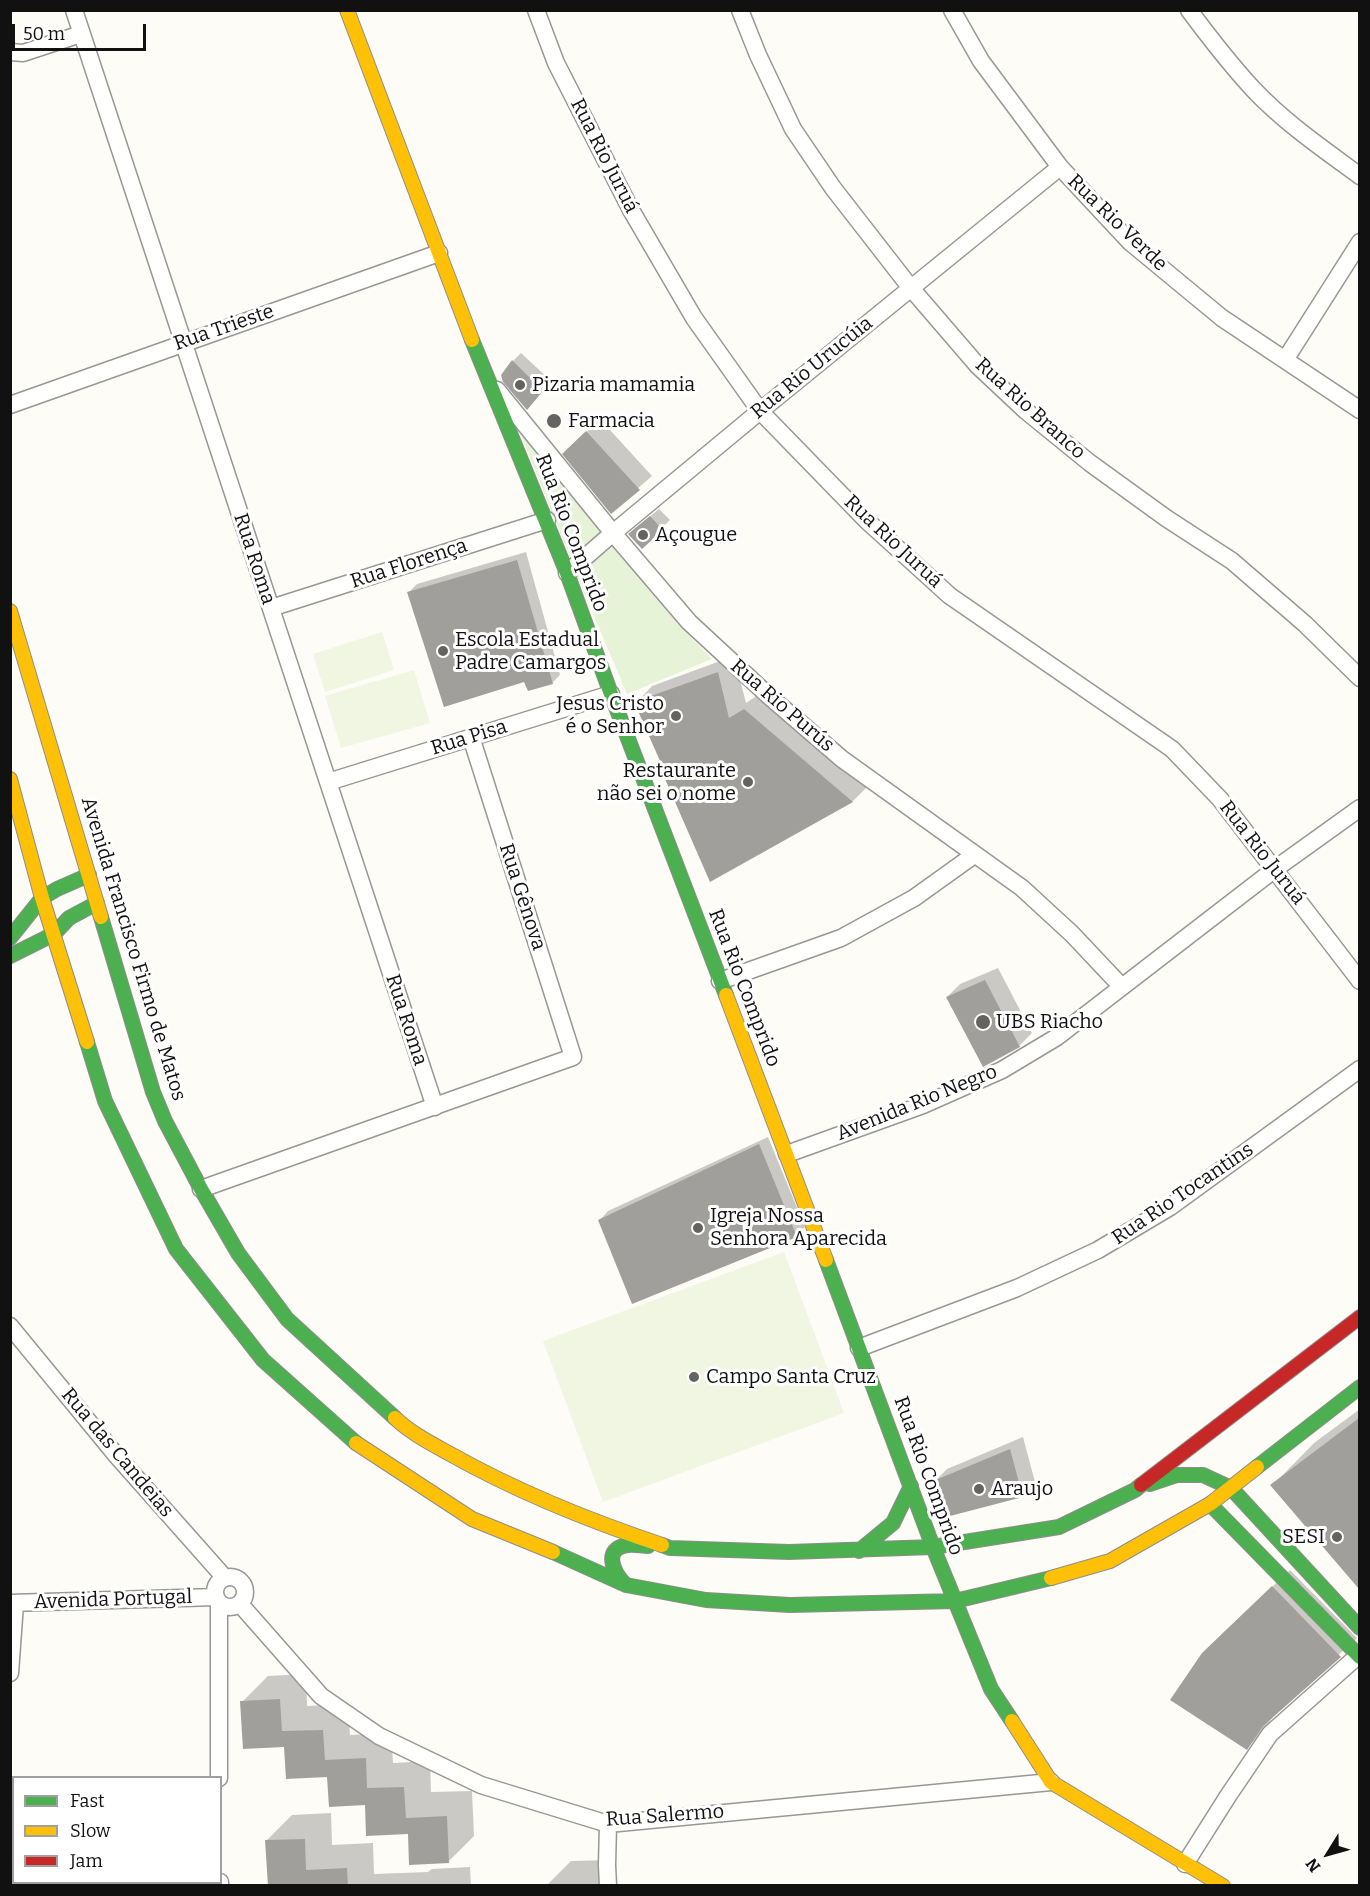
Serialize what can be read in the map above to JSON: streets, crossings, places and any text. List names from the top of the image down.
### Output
{
  "streets": {
    "street": [
      "Rua Rio Juruá",
      "Rua Rio Verde",
      "Rua Trieste",
      "Rua Rio Urucúia",
      "Rua Rio Branco",
      "Rua Rio Comprido",
      "Rua Roma",
      "Rua Florença",
      "Rua Rio Purús",
      "Rua Pisa",
      "Rua Gênova",
      "Avenida Francisco Firmo de Matos",
      "Avenida Rio Negro",
      "Rua Rio Tocantins",
      "Rua das Candeias",
      "Avenida Portugal",
      "Rua Salermo"
    ]
  },
  "crossings": [
    ["Rua Rio Juruá", "Rua Rio Urucúia"],
    ["Rua Rio Juruá", "Avenida Rio Negro"],
    ["Rua Rio Verde", "Rua Rio Urucúia"],
    ["Rua Trieste", "Rua Rio Comprido"],
    ["Rua Trieste", "Rua Roma"],
    ["Rua Rio Urucúia", "Rua Rio Branco"],
    ["Rua Rio Urucúia", "Rua Rio Comprido"],
    ["Rua Rio Urucúia", "Rua Rio Purús"],
    ["Rua Rio Comprido", "Rua Florença"],
    ["Rua Rio Comprido", "Rua Rio Purús"],
    ["Rua Rio Comprido", "Rua Pisa"],
    ["Rua Rio Comprido", "Avenida Francisco Firmo de Matos"],
    ["Rua Rio Comprido", "Avenida Rio Negro"],
    ["Rua Rio Comprido", "Rua Rio Tocantins"],
    ["Rua Rio Comprido", "Rua Salermo"],
    ["Rua Roma", "Rua Florença"],
    ["Rua Roma", "Rua Pisa"],
    ["Rua Roma", "Rua Gênova"],
    ["Rua Rio Purús", "Avenida Rio Negro"],
    ["Rua Pisa", "Rua Gênova"],
    ["Rua das Candeias", "Avenida Portugal"],
    ["Rua das Candeias", "Rua Salermo"],
    ["Avenida Portugal", "Rua Salermo"]
  ],
  "places": [
    "Pizaria mamamia",
    "Farmacia",
    "Açougue",
    "Escola Estadual Padre Camargos",
    "Jesus Cristo é o Senhor",
    "Restaurante não sei o nome",
    "UBS Riacho",
    "Igreja Nossa Senhora Aparecida",
    "Campo Santa Cruz",
    "Araujo",
    "SESI"
  ],
  "legend": ["Fast", "Slow", "Jam"],
  "scale_bar": "50 m",
  "north": "bottom left"
}
